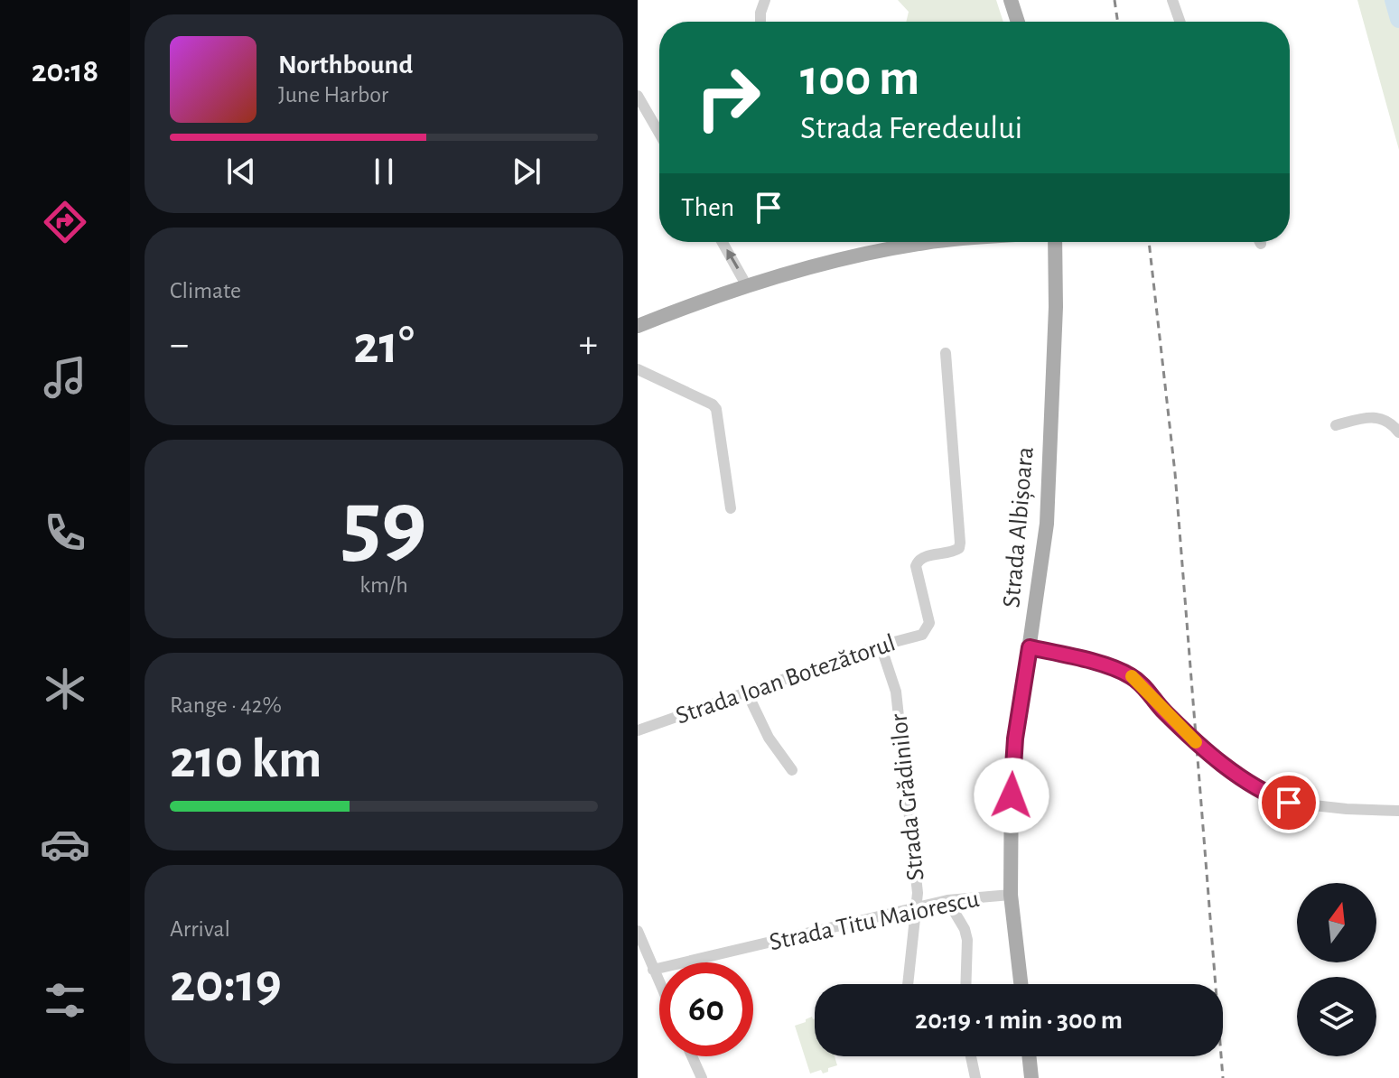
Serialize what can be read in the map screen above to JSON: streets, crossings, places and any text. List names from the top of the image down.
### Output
{
  "streets": {
    "main road": ["Strada Albișoara"],
    "street": ["Strada Ioan Botezătorul", "Strada Grădinilor", "Strada Titu Maiorescu"]
  },
  "crossings": [
    ["Strada Albișoara", "Strada Titu Maiorescu"],
    ["Strada Ioan Botezătorul", "Strada Grădinilor"],
    ["Strada Grădinilor", "Strada Titu Maiorescu"]
  ],
  "north": "top",
  "page": {
    "tabs": "20:18",
    "turn": ["100 m", "Strada Feredeului"],
    "song": ["Northbound", "June Harbor"],
    "then": "Then",
    "tile": [
      "Climate",
      ["59", "km/h"],
      ["Range · 42%", "210 km"],
      ["Arrival", "20:19"]
    ],
    "heat": ["−", "21°", "+"],
    "limit": "60",
    "trip": "20:19 · 1 min · 300 m"
  }
}
